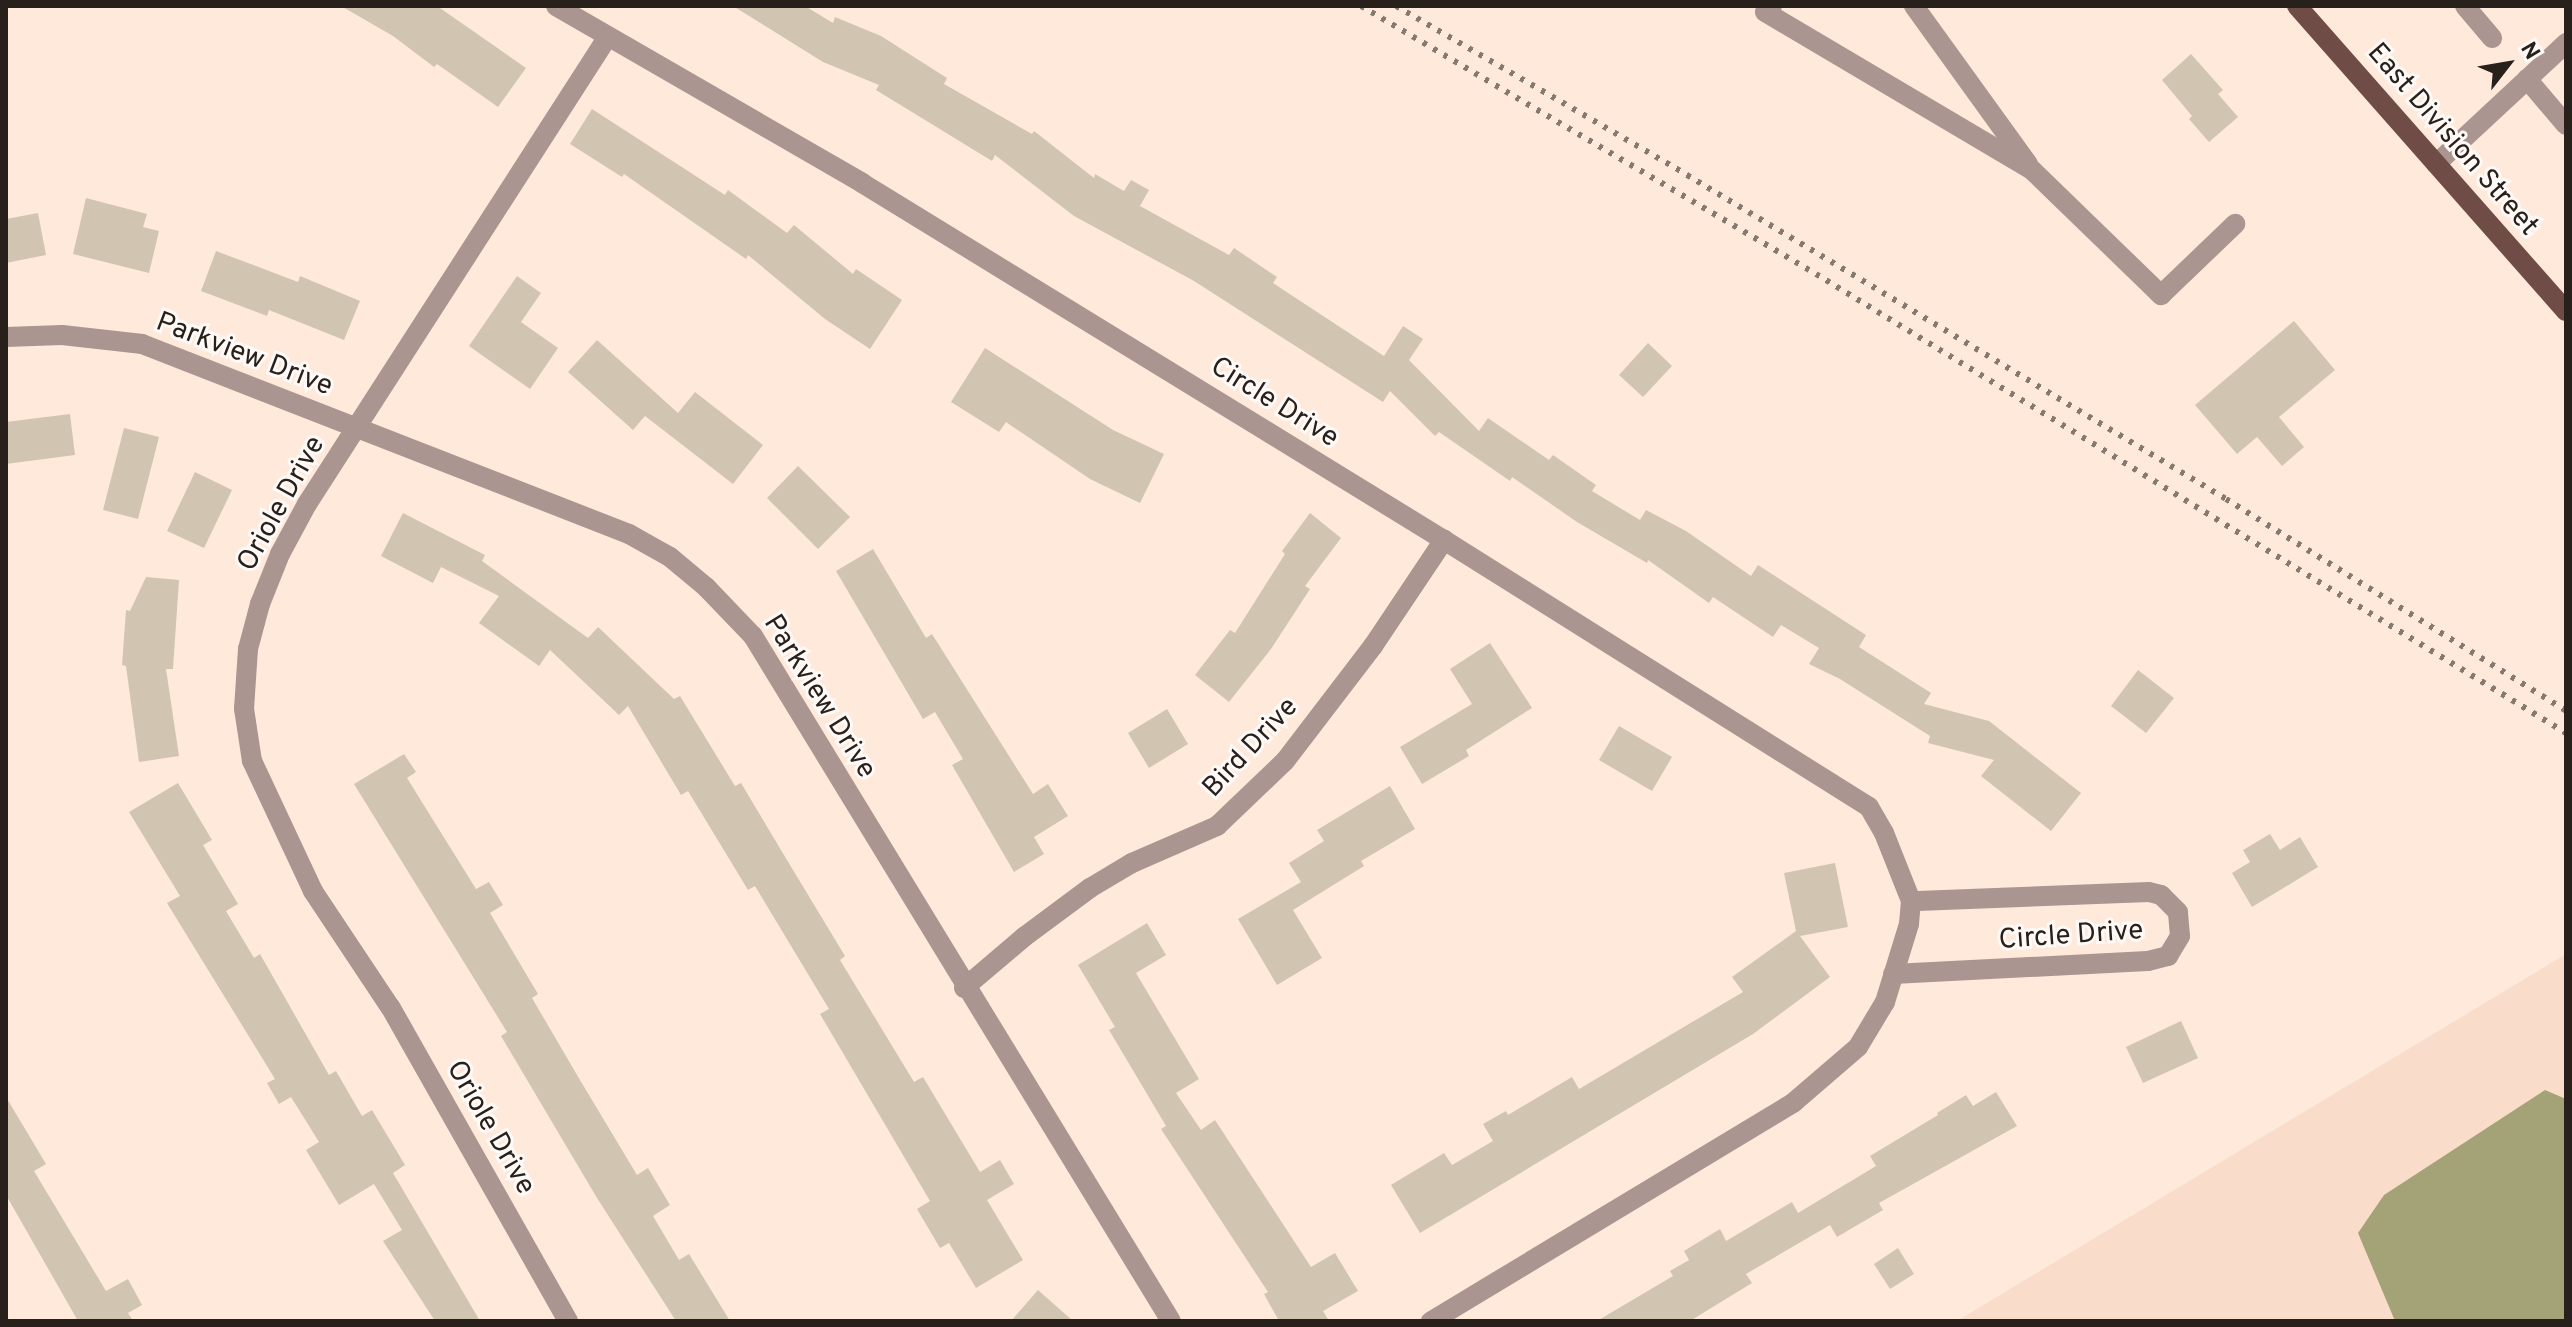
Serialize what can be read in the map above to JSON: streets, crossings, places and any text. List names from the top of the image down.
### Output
{
  "streets": {
    "main road": ["East Division Street"],
    "street": [
      "Parkview Drive",
      "Circle Drive",
      "Oriole Drive",
      "Bird Drive"
    ]
  },
  "crossings": [
    ["Parkview Drive", "Oriole Drive"],
    ["Parkview Drive", "Bird Drive"],
    ["Circle Drive", "Oriole Drive"],
    ["Circle Drive", "Bird Drive"]
  ],
  "north": "top right"
}
